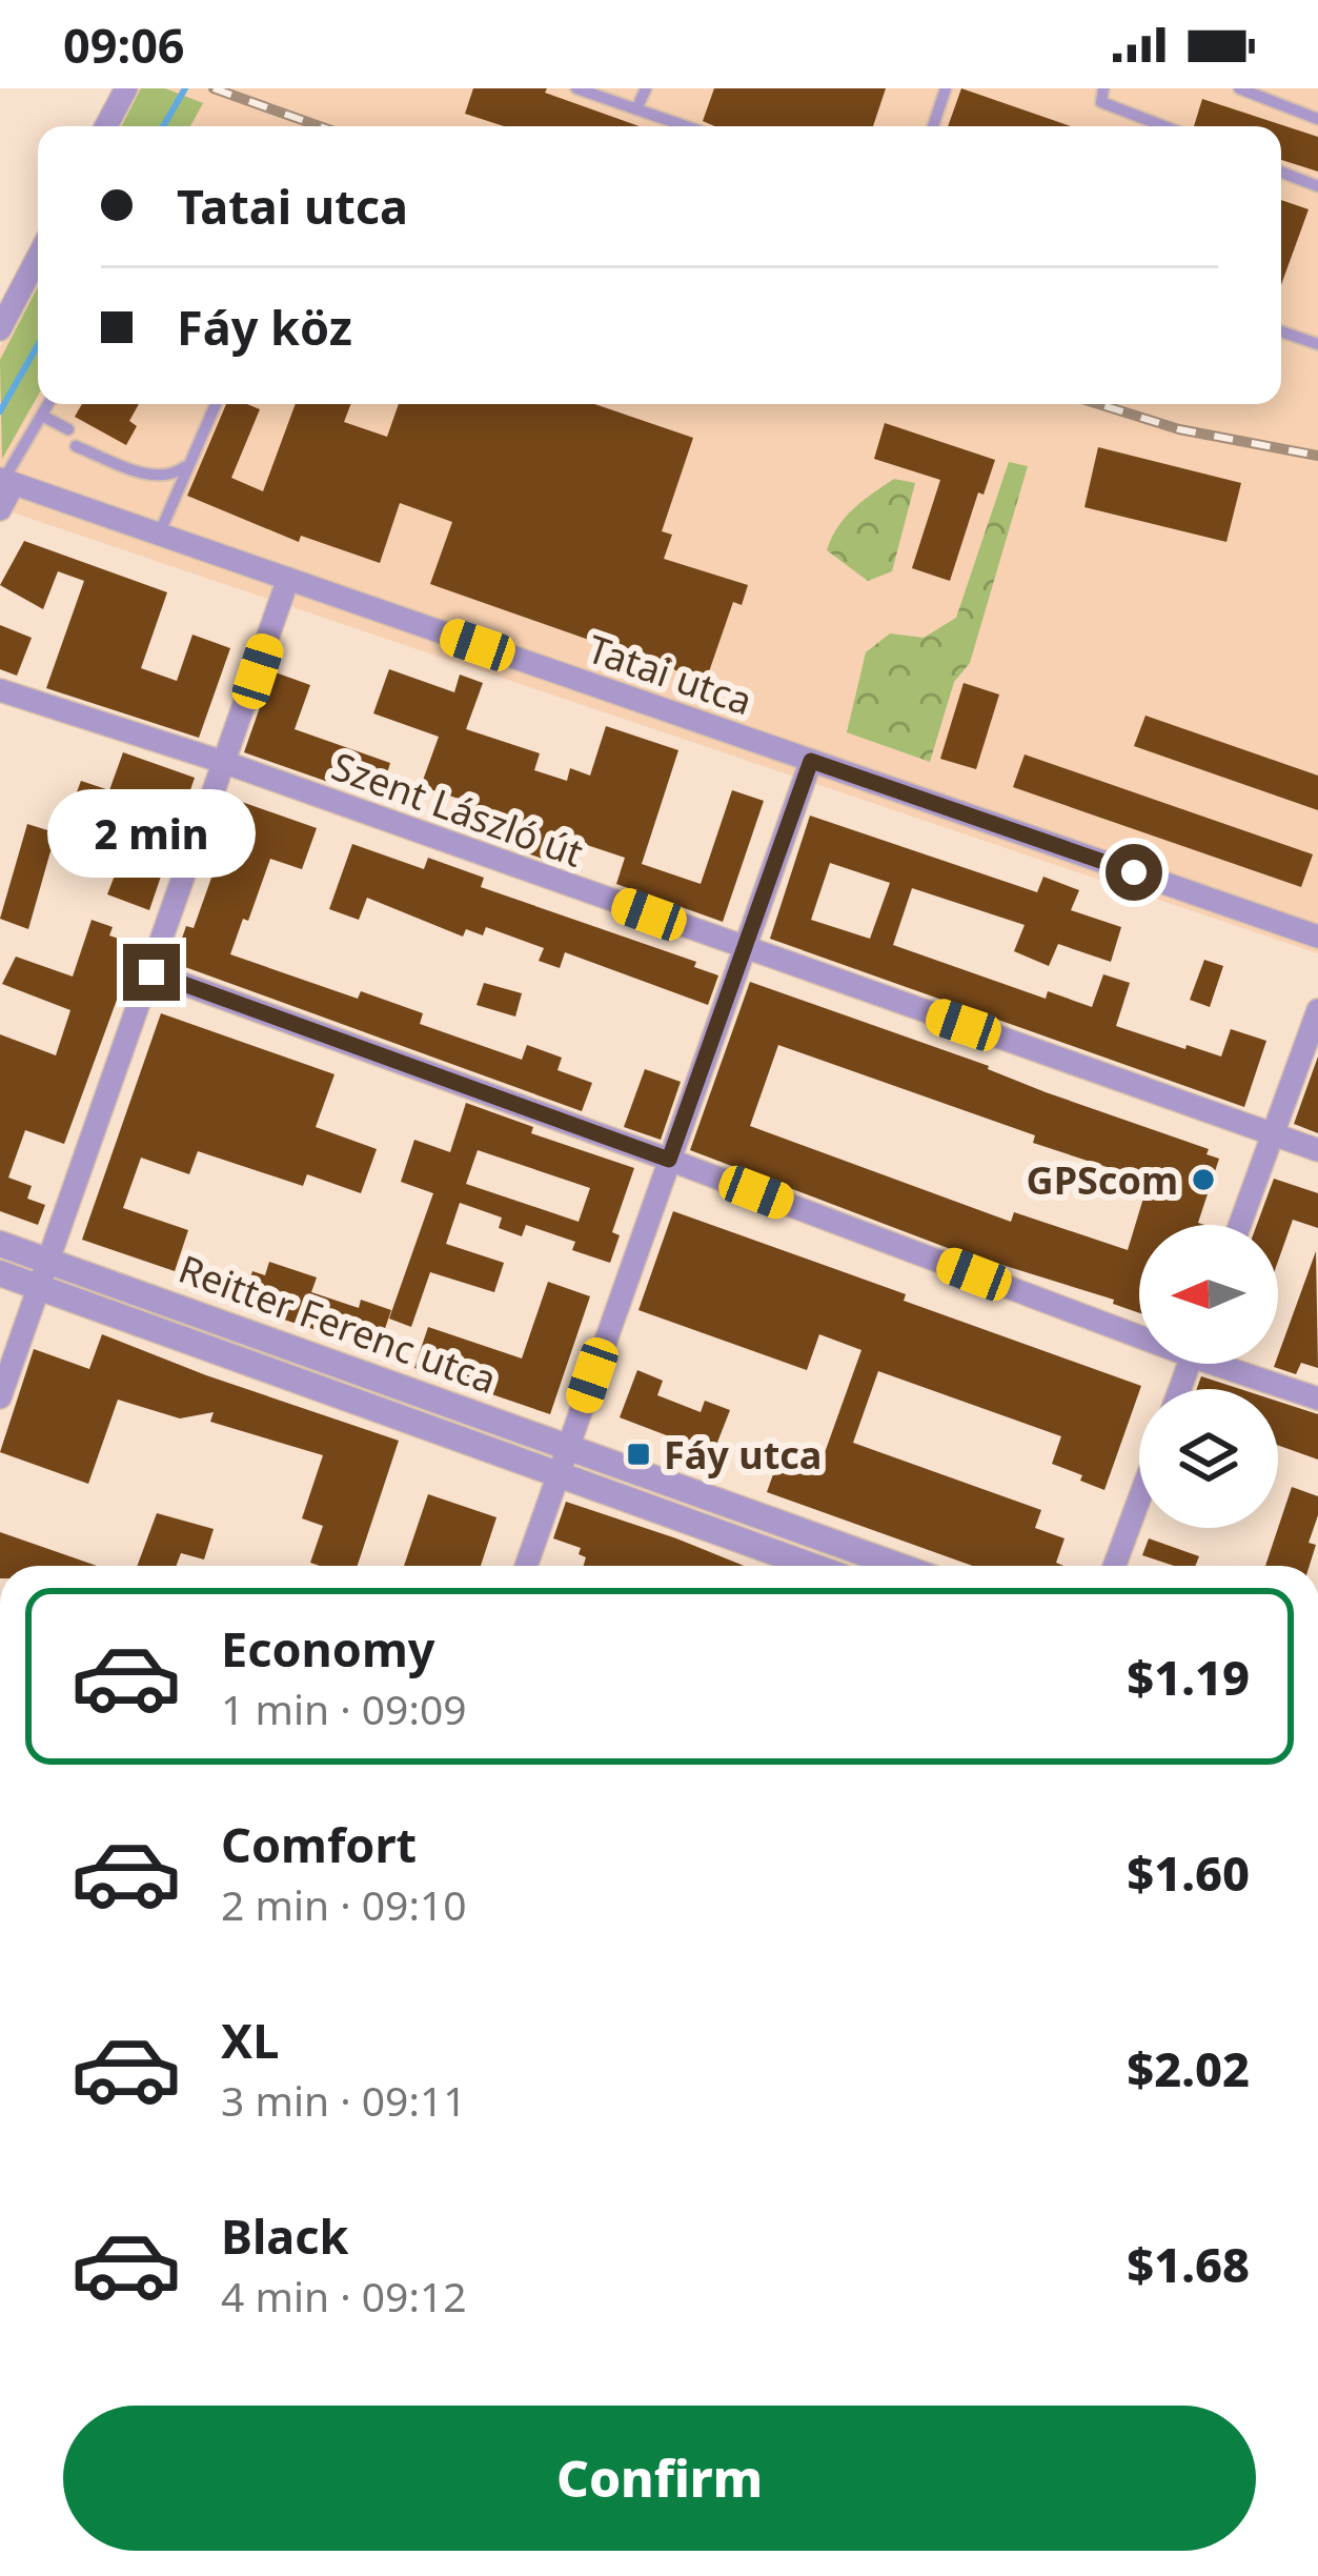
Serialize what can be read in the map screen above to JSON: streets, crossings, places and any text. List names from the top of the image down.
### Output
{
  "streets": {
    "street": ["Tatai utca", "Szent László út", "Reitter Ferenc utca"]
  },
  "places": {
    "other": ["GPScom"],
    "transit": ["Fáy utca"]
  },
  "north": "left",
  "page": {
    "status": "09:06",
    "banner": ["Tatai utca", "Fáy köz"],
    "bubble": "2 min",
    "list": [
      {
        "name": "Economy",
        "note": "1 min · 09:09",
        "value": "$1.19"
      },
      {
        "name": "Comfort",
        "note": "2 min · 09:10",
        "value": "$1.60"
      },
      {
        "name": "XL",
        "note": "3 min · 09:11",
        "value": "$2.02"
      },
      {
        "name": "Black",
        "note": "4 min · 09:12",
        "value": "$1.68"
      }
    ],
    "buttons": "Confirm"
  }
}
